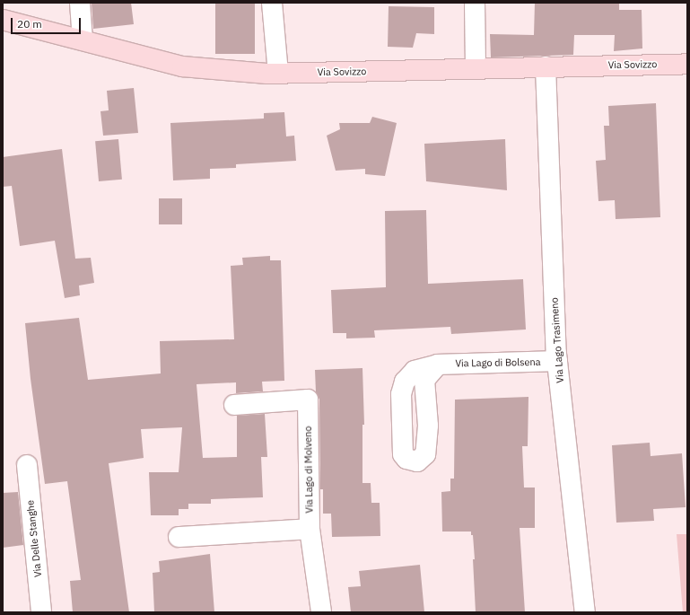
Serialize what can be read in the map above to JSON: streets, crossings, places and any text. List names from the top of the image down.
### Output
{
  "streets": {
    "street": [
      "Via Sovizzo",
      "Via Lago Trasimeno",
      "Via Lago di Bolsena",
      "Via Lago di Molveno",
      "Via Delle Stanghe"
    ]
  },
  "crossings": [
    ["Via Sovizzo", "Via Lago Trasimeno"],
    ["Via Lago Trasimeno", "Via Lago di Bolsena"]
  ],
  "scale_bar": "20 m"
}
